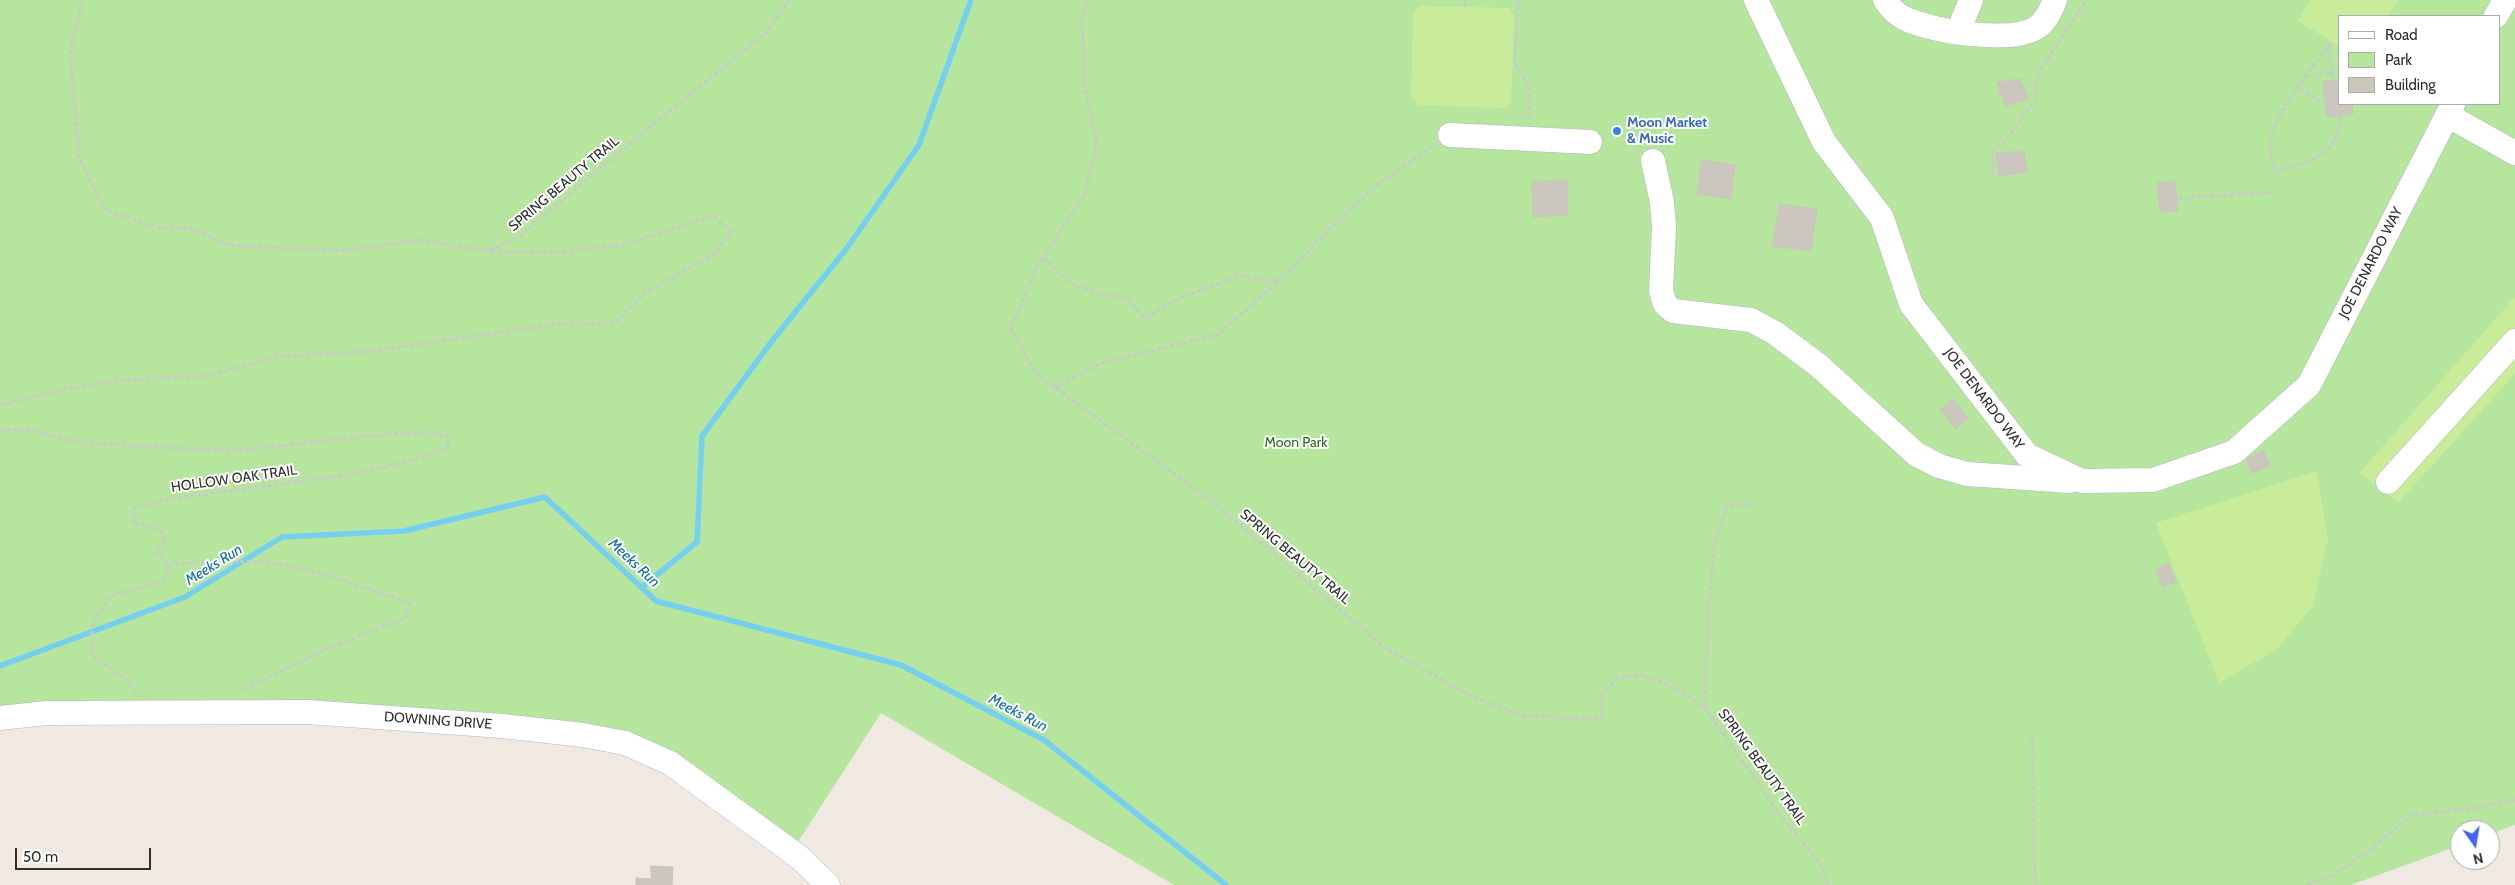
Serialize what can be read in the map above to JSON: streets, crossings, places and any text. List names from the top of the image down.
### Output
{
  "streets": {
    "street": ["JOE DENARDO WAY", "DOWNING DRIVE"],
    "path": ["SPRING BEAUTY TRAIL", "HOLLOW OAK TRAIL"]
  },
  "water": ["Meeks Run"],
  "parks": ["Moon Park"],
  "places": ["Moon Market & Music"],
  "legend": ["Road", "Park", "Building"],
  "scale_bar": "50 m",
  "north": "bottom"
}
